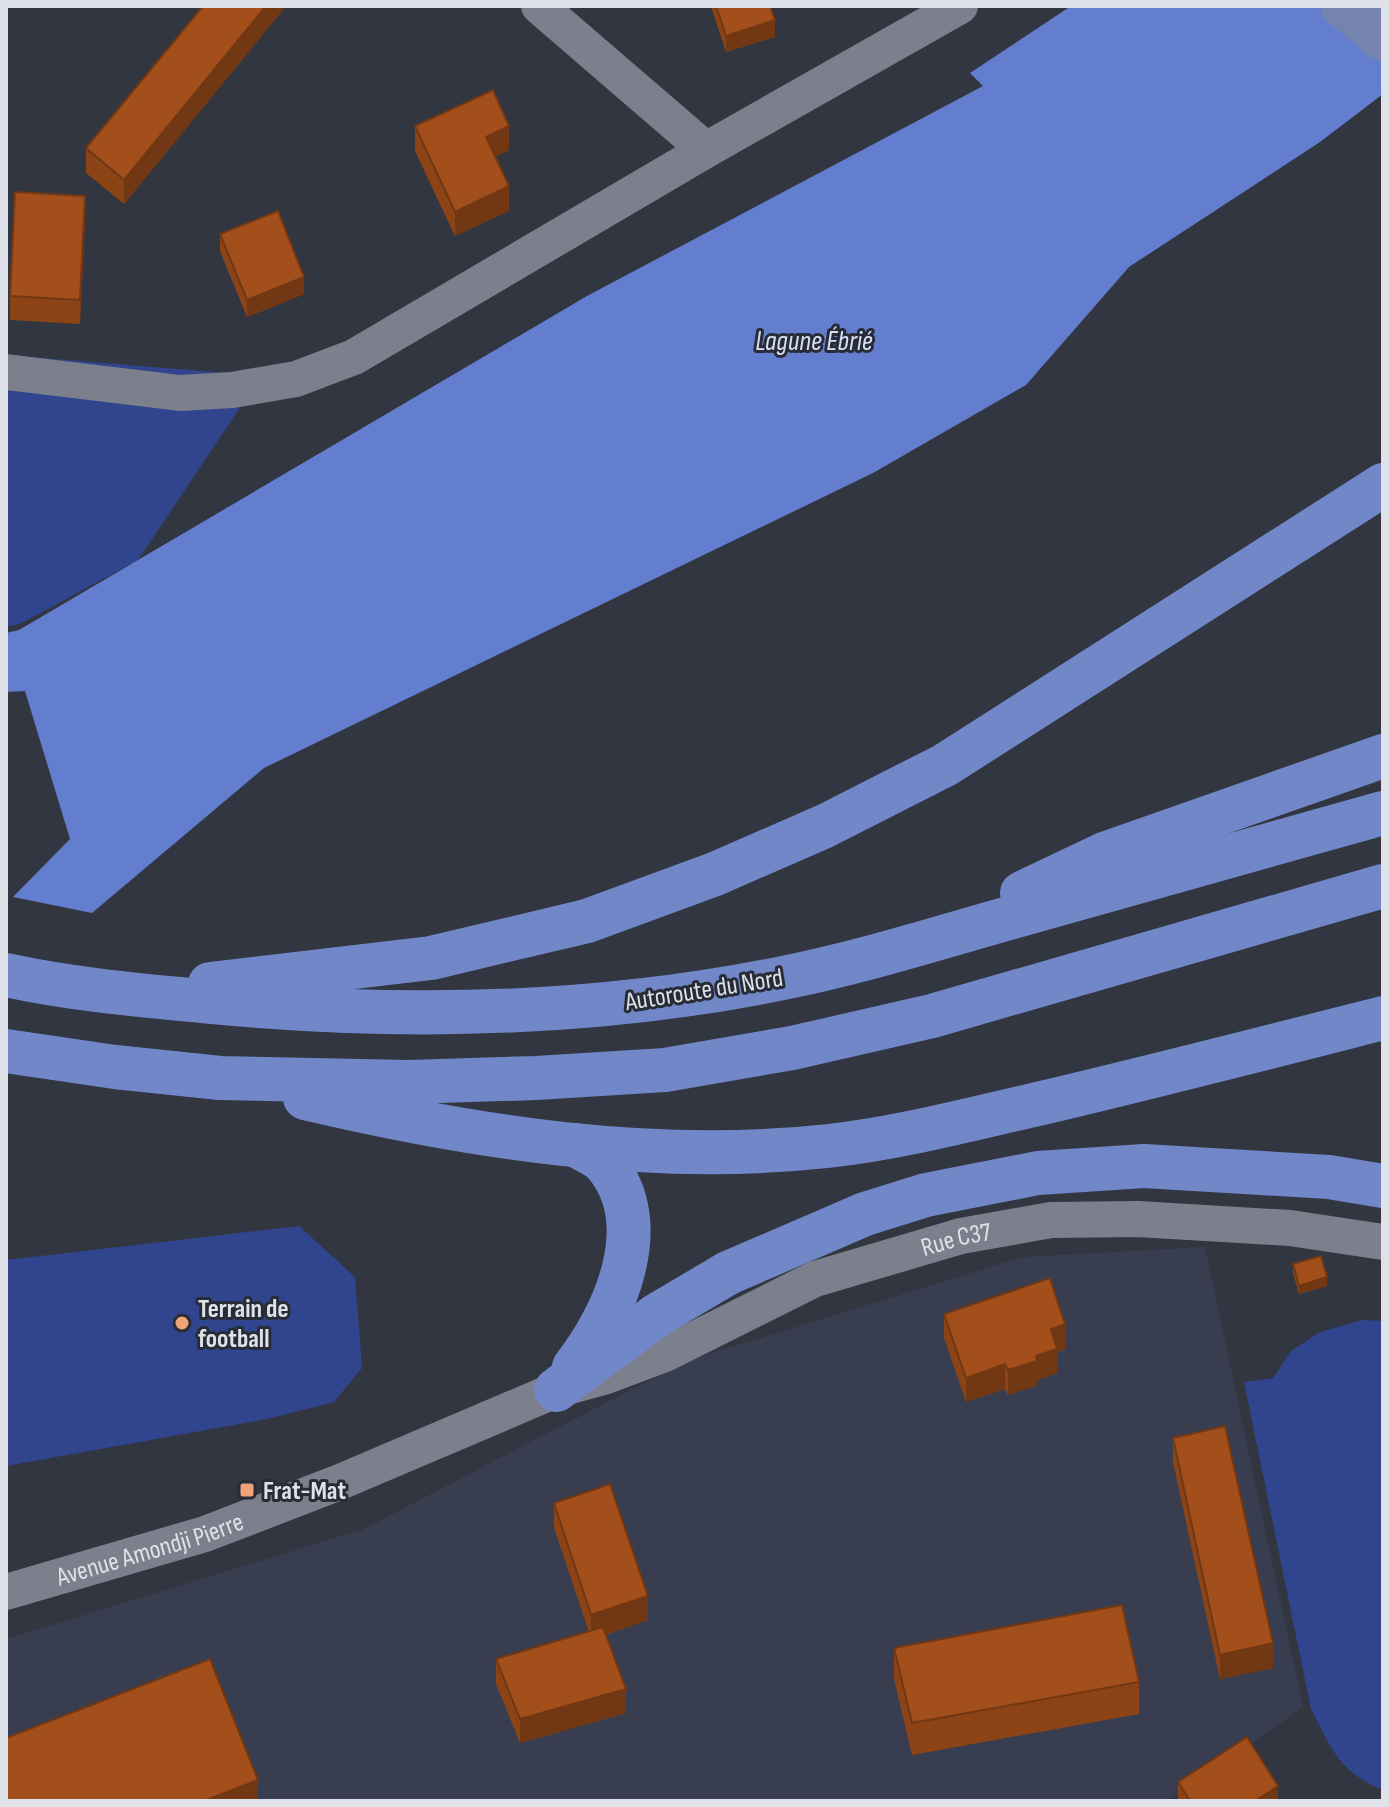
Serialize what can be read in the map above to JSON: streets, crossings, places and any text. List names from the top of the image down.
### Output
{
  "streets": {
    "highway": ["Autoroute du Nord"],
    "street": ["Rue C37", "Avenue Amondji Pierre"]
  },
  "crossings": [
    ["Rue C37", "Avenue Amondji Pierre"]
  ],
  "water": ["Lagune Ébrié"],
  "places": {
    "other": ["Terrain de football"],
    "transit": ["Frat-Mat"]
  }
}
